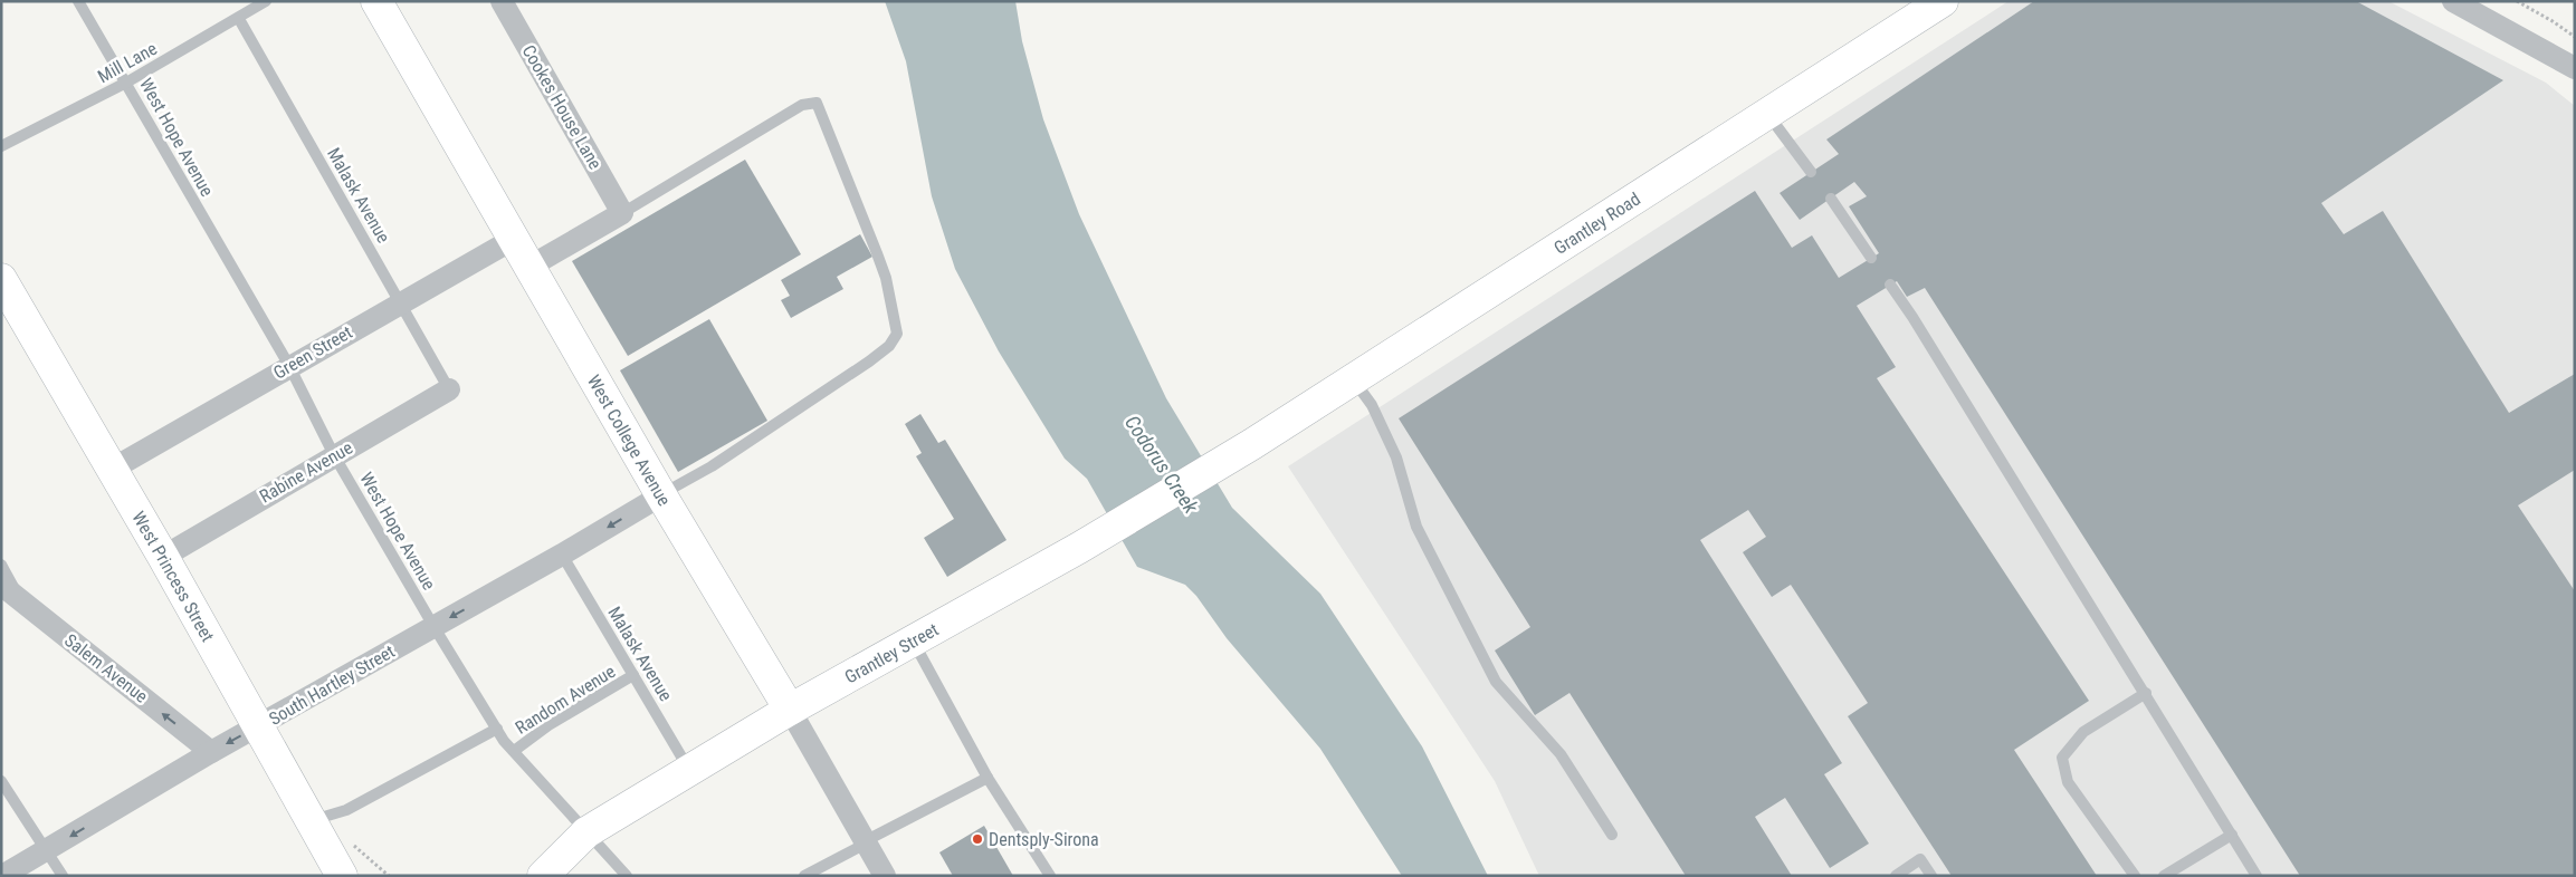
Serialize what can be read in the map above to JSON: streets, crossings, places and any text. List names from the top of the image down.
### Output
{
  "streets": {
    "street": [
      "Cookes House Lane",
      "Grantley Road",
      "Green Street",
      "West College Avenue",
      "Rabine Avenue",
      "West Princess Street",
      "Grantley Street",
      "Salem Avenue",
      "South Hartley Street"
    ],
    "lane": [
      "Mill Lane",
      "West Hope Avenue",
      "Malask Avenue",
      "Random Avenue"
    ]
  },
  "crossings": [
    ["Mill Lane", "West Hope Avenue"],
    ["Mill Lane", "Malask Avenue"],
    ["West Hope Avenue", "Green Street"],
    ["West Hope Avenue", "Rabine Avenue"],
    ["West Hope Avenue", "Grantley Street"],
    ["West Hope Avenue", "South Hartley Street"],
    ["West Hope Avenue", "Random Avenue"],
    ["Malask Avenue", "Green Street"],
    ["Malask Avenue", "Rabine Avenue"],
    ["Malask Avenue", "Grantley Street"],
    ["Malask Avenue", "South Hartley Street"],
    ["Malask Avenue", "Random Avenue"],
    ["Grantley Road", "Grantley Street"],
    ["Green Street", "West College Avenue"],
    ["Green Street", "West Princess Street"],
    ["West College Avenue", "Grantley Street"],
    ["West College Avenue", "South Hartley Street"],
    ["Rabine Avenue", "West Princess Street"],
    ["West Princess Street", "South Hartley Street"],
    ["Salem Avenue", "South Hartley Street"]
  ],
  "one_way": ["Salem Avenue", "South Hartley Street"],
  "water": ["Codorus Creek"],
  "places": ["Dentsply-Sirona"]
}
